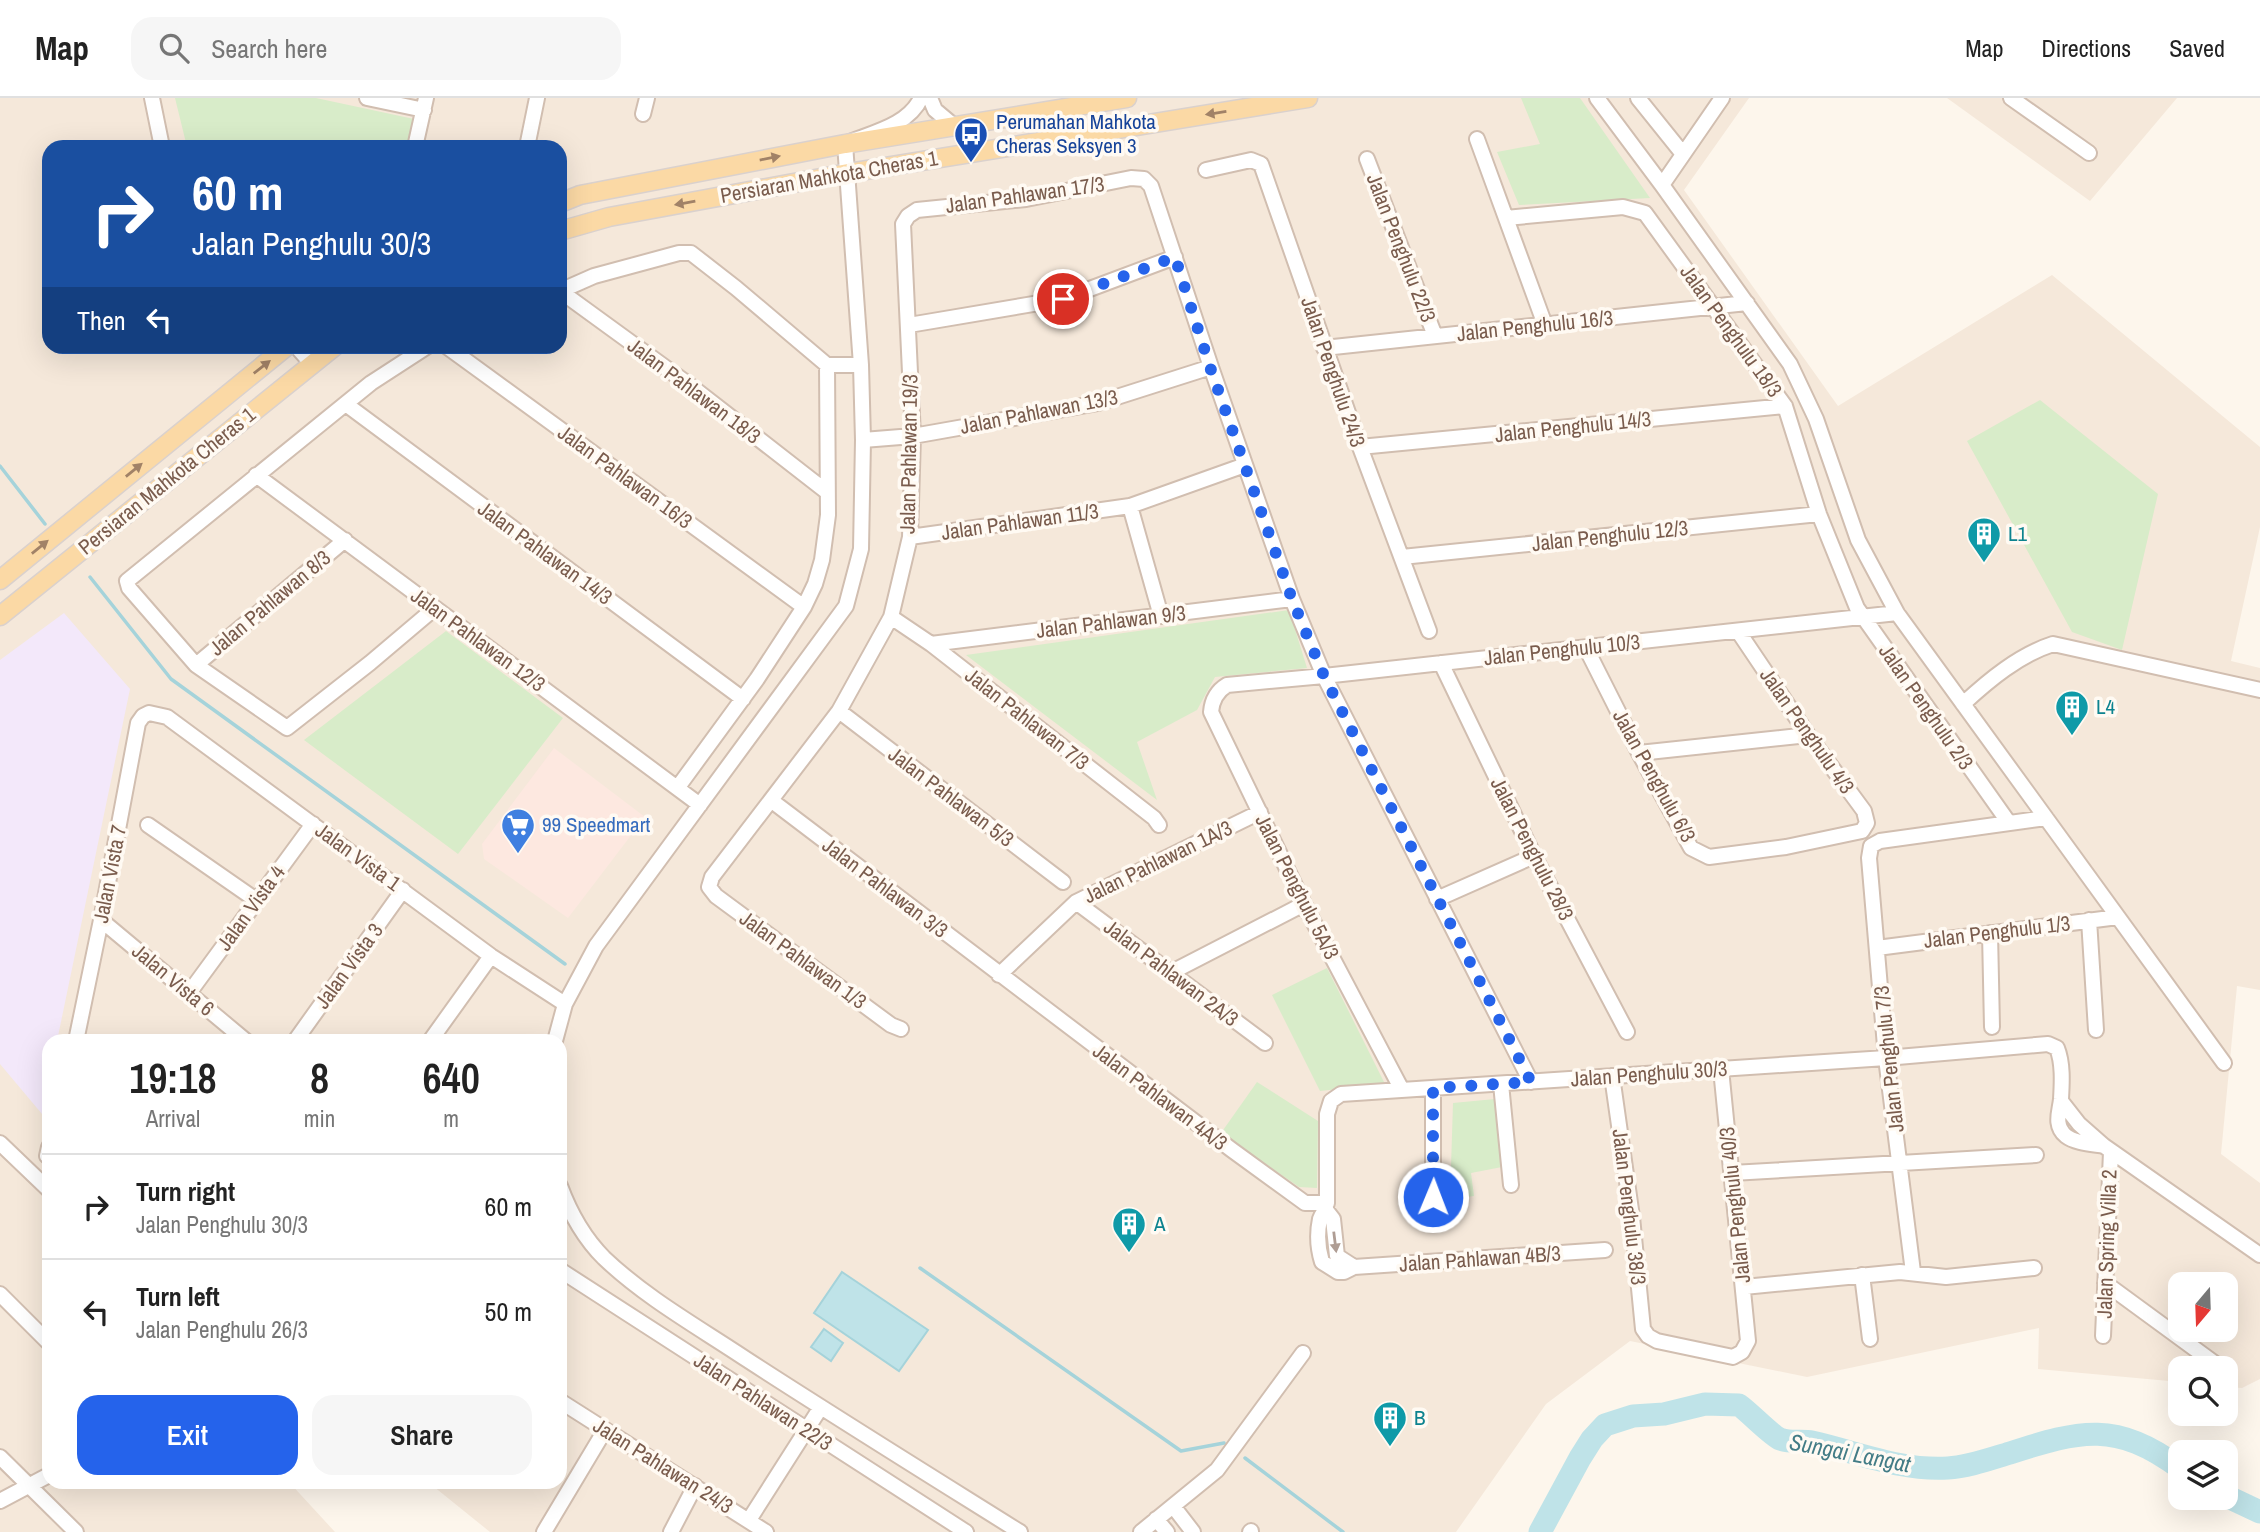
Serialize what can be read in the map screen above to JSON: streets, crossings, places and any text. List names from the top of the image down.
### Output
{
  "streets": {
    "main road": ["Persiaran Mahkota Cheras 1"],
    "street": [
      "Jalan Pahlawan 17/3",
      "Jalan Penghulu 22/3",
      "Jalan Penghulu 16/3",
      "Jalan Penghulu 18/3",
      "Jalan Penghulu 24/3",
      "Jalan Pahlawan 18/3",
      "Jalan Pahlawan 13/3",
      "Jalan Penghulu 14/3",
      "Jalan Pahlawan 19/3",
      "Jalan Pahlawan 16/3",
      "Jalan Pahlawan 11/3",
      "Jalan Penghulu 12/3",
      "Jalan Pahlawan 14/3",
      "Jalan Pahlawan 8/3",
      "Jalan Pahlawan 9/3",
      "Jalan Pahlawan 12/3",
      "Jalan Penghulu 10/3",
      "Jalan Penghulu 2/3",
      "Jalan Pahlawan 7/3",
      "Jalan Penghulu 4/3",
      "Jalan Penghulu 6/3",
      "Jalan Pahlawan 5/3",
      "Jalan Penghulu 28/3",
      "Jalan Vista 1",
      "Jalan Pahlawan 1A/3",
      "Jalan Vista 7",
      "Jalan Penghulu 5A/3",
      "Jalan Pahlawan 3/3",
      "Jalan Vista 4",
      "Jalan Penghulu 1/3",
      "Jalan Pahlawan 1/3",
      "Jalan Vista 3",
      "Jalan Pahlawan 2A/3",
      "Jalan Vista 6",
      "Jalan Penghulu 7/3",
      "Jalan Penghulu 30/3",
      "Jalan Pahlawan 4A/3",
      "Jalan Penghulu 40/3",
      "Jalan Penghulu 38/3",
      "Jalan Spring Villa 2",
      "Jalan Pahlawan 4B/3",
      "Jalan Pahlawan 22/3",
      "Jalan Pahlawan 24/3"
    ]
  },
  "crossings": [
    ["Jalan Pahlawan 17/3", "Jalan Pahlawan 19/3"],
    ["Jalan Penghulu 22/3", "Jalan Penghulu 16/3"],
    ["Jalan Penghulu 16/3", "Jalan Penghulu 18/3"],
    ["Jalan Penghulu 16/3", "Jalan Penghulu 24/3"],
    ["Jalan Penghulu 18/3", "Jalan Penghulu 14/3"],
    ["Jalan Penghulu 18/3", "Jalan Penghulu 12/3"],
    ["Jalan Penghulu 18/3", "Jalan Penghulu 2/3"],
    ["Jalan Penghulu 24/3", "Jalan Penghulu 14/3"],
    ["Jalan Penghulu 24/3", "Jalan Penghulu 12/3"],
    ["Jalan Pahlawan 13/3", "Jalan Pahlawan 19/3"],
    ["Jalan Pahlawan 19/3", "Jalan Pahlawan 11/3"],
    ["Jalan Pahlawan 19/3", "Jalan Pahlawan 7/3"],
    ["Jalan Pahlawan 19/3", "Jalan Pahlawan 5/3"],
    ["Jalan Pahlawan 19/3", "Jalan Pahlawan 3/3"],
    ["Jalan Pahlawan 19/3", "Jalan Pahlawan 1/3"],
    ["Jalan Pahlawan 8/3", "Jalan Pahlawan 12/3"],
    ["Jalan Pahlawan 9/3", "Jalan Pahlawan 7/3"],
    ["Jalan Penghulu 10/3", "Jalan Penghulu 2/3"],
    ["Jalan Penghulu 10/3", "Jalan Penghulu 4/3"],
    ["Jalan Penghulu 10/3", "Jalan Penghulu 6/3"],
    ["Jalan Penghulu 10/3", "Jalan Penghulu 28/3"],
    ["Jalan Penghulu 10/3", "Jalan Penghulu 5A/3"],
    ["Jalan Penghulu 2/3", "Jalan Penghulu 7/3"],
    ["Jalan Penghulu 4/3", "Jalan Penghulu 6/3"],
    ["Jalan Vista 1", "Jalan Vista 7"],
    ["Jalan Vista 1", "Jalan Vista 4"],
    ["Jalan Vista 1", "Jalan Vista 3"],
    ["Jalan Pahlawan 1A/3", "Jalan Penghulu 5A/3"],
    ["Jalan Pahlawan 1A/3", "Jalan Pahlawan 3/3"],
    ["Jalan Pahlawan 1A/3", "Jalan Pahlawan 2A/3"],
    ["Jalan Pahlawan 1A/3", "Jalan Pahlawan 4A/3"],
    ["Jalan Vista 7", "Jalan Vista 6"],
    ["Jalan Penghulu 5A/3", "Jalan Penghulu 30/3"],
    ["Jalan Pahlawan 3/3", "Jalan Pahlawan 4A/3"],
    ["Jalan Vista 4", "Jalan Vista 6"],
    ["Jalan Penghulu 1/3", "Jalan Penghulu 7/3"],
    ["Jalan Penghulu 7/3", "Jalan Penghulu 30/3"],
    ["Jalan Penghulu 30/3", "Jalan Pahlawan 4A/3"],
    ["Jalan Penghulu 30/3", "Jalan Penghulu 40/3"],
    ["Jalan Penghulu 30/3", "Jalan Penghulu 38/3"],
    ["Jalan Penghulu 30/3", "Jalan Spring Villa 2"],
    ["Jalan Penghulu 30/3", "Jalan Pahlawan 4B/3"],
    ["Jalan Pahlawan 4A/3", "Jalan Pahlawan 4B/3"],
    ["Jalan Penghulu 40/3", "Jalan Penghulu 38/3"]
  ],
  "water": ["Sungai Langat"],
  "places": {
    "bus stop": ["Perumahan Mahkota Cheras Seksyen 3"],
    "building": [
      "L1",
      "L4",
      "A",
      "B"
    ],
    "supermarket": ["99 Speedmart"]
  },
  "north": "bottom",
  "page": {
    "header": "Map",
    "search": "Search here",
    "nav": ["Map", "Directions", "Saved"],
    "turn": ["60 m", "Jalan Penghulu 30/3"],
    "then": "Then",
    "eta": [
      "19:18",
      "Arrival",
      "8",
      "min",
      "640",
      "m"
    ],
    "list": [
      {
        "name": "Turn right",
        "note": "Jalan Penghulu 30/3",
        "value": "60 m"
      },
      {
        "name": "Turn left",
        "note": "Jalan Penghulu 26/3",
        "value": "50 m"
      }
    ],
    "buttons": ["Exit", "Share"]
  }
}
